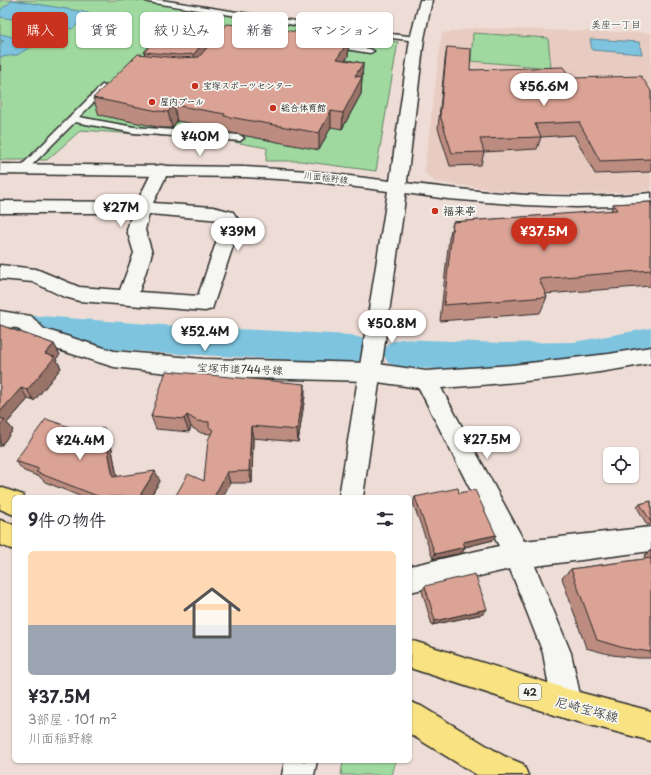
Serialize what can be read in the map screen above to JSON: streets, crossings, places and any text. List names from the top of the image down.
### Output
{
  "streets": {
    "main road": ["42", "尼崎宝塚線"],
    "street": ["川面稲野線", "宝塚市道744号線"]
  },
  "districts": ["美座一丁目"],
  "places": [
    "宝塚スポーツセンター",
    "屋内プール",
    "総合体育館",
    "福来亭"
  ],
  "page": {
    "chip": [
      "購入",
      "賃貸",
      "絞り込み",
      "新着",
      "マンション"
    ],
    "price": [
      "¥56.6M",
      "¥40M",
      "¥27M",
      "¥39M",
      "¥37.5M",
      "¥50.8M",
      "¥52.4M",
      "¥27.5M",
      "¥24.4M"
    ],
    "heading": "9件の物件",
    "list": [
      {
        "name": "¥37.5M",
        "note": "3部屋 · 101 m² · 川面稲野線"
      }
    ]
  }
}
